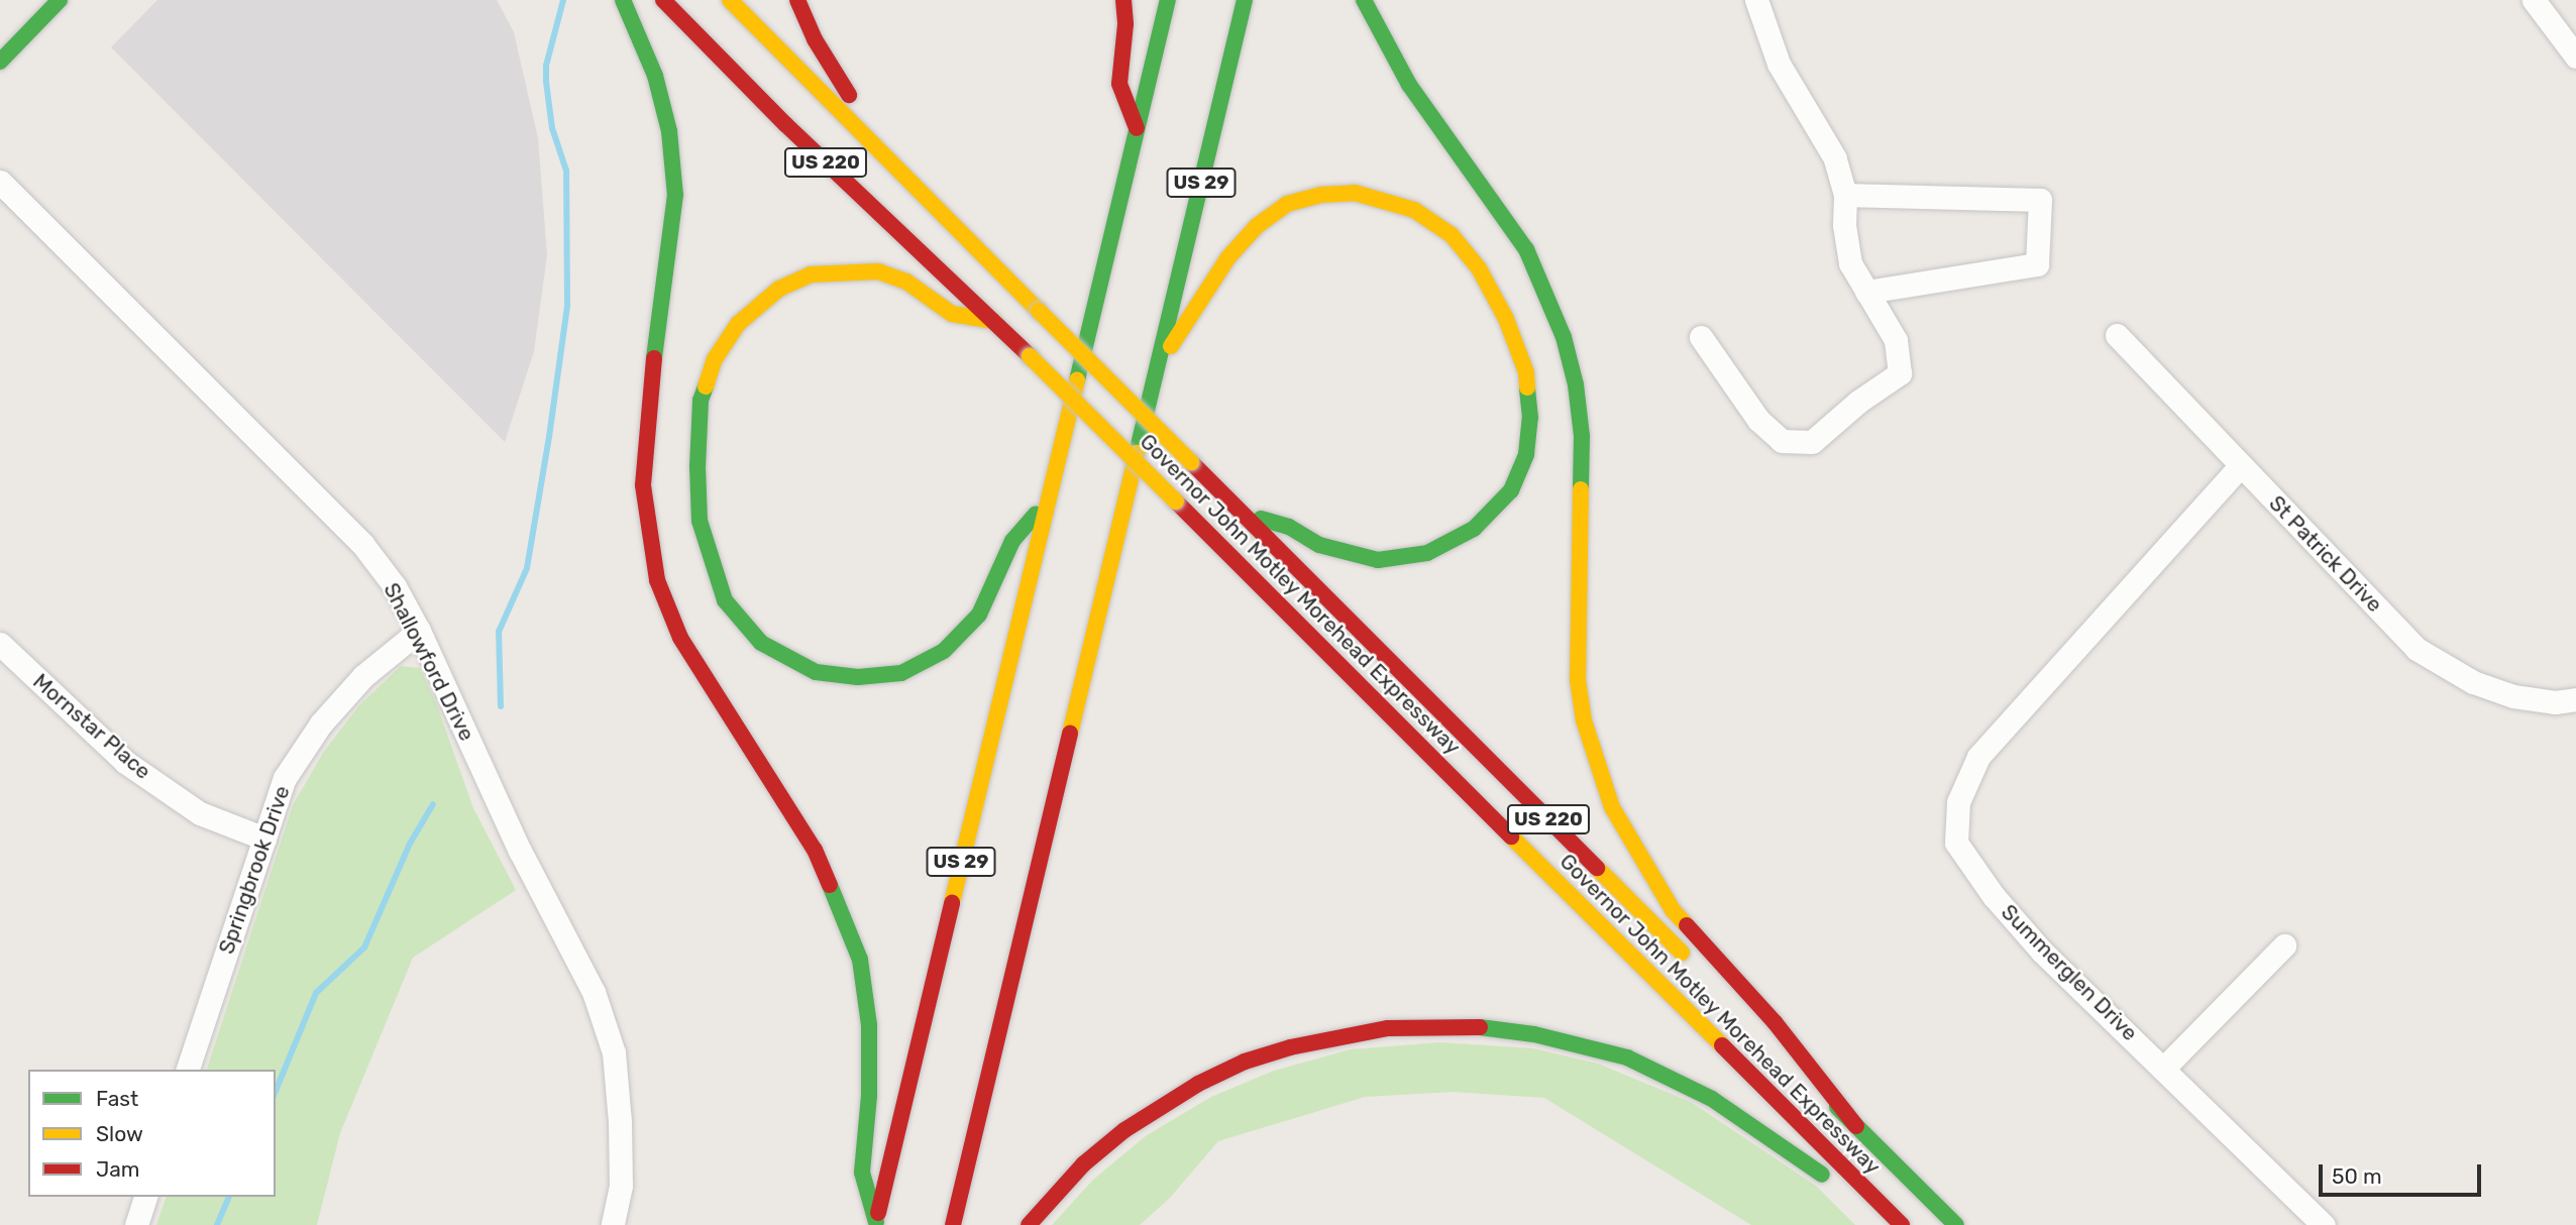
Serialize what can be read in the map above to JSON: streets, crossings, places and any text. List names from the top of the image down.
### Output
{
  "streets": {
    "main road": ["US 220", "US 29", "Governor John Motley Morehead Expressway"],
    "street": [
      "St Patrick Drive",
      "Shallowford Drive",
      "Mornstar Place",
      "Springbrook Drive",
      "Summerglen Drive"
    ]
  },
  "crossings": [
    ["St Patrick Drive", "Summerglen Drive"],
    ["Shallowford Drive", "Springbrook Drive"],
    ["Mornstar Place", "Springbrook Drive"]
  ],
  "legend": ["Fast", "Slow", "Jam"],
  "scale_bar": "50 m"
}
